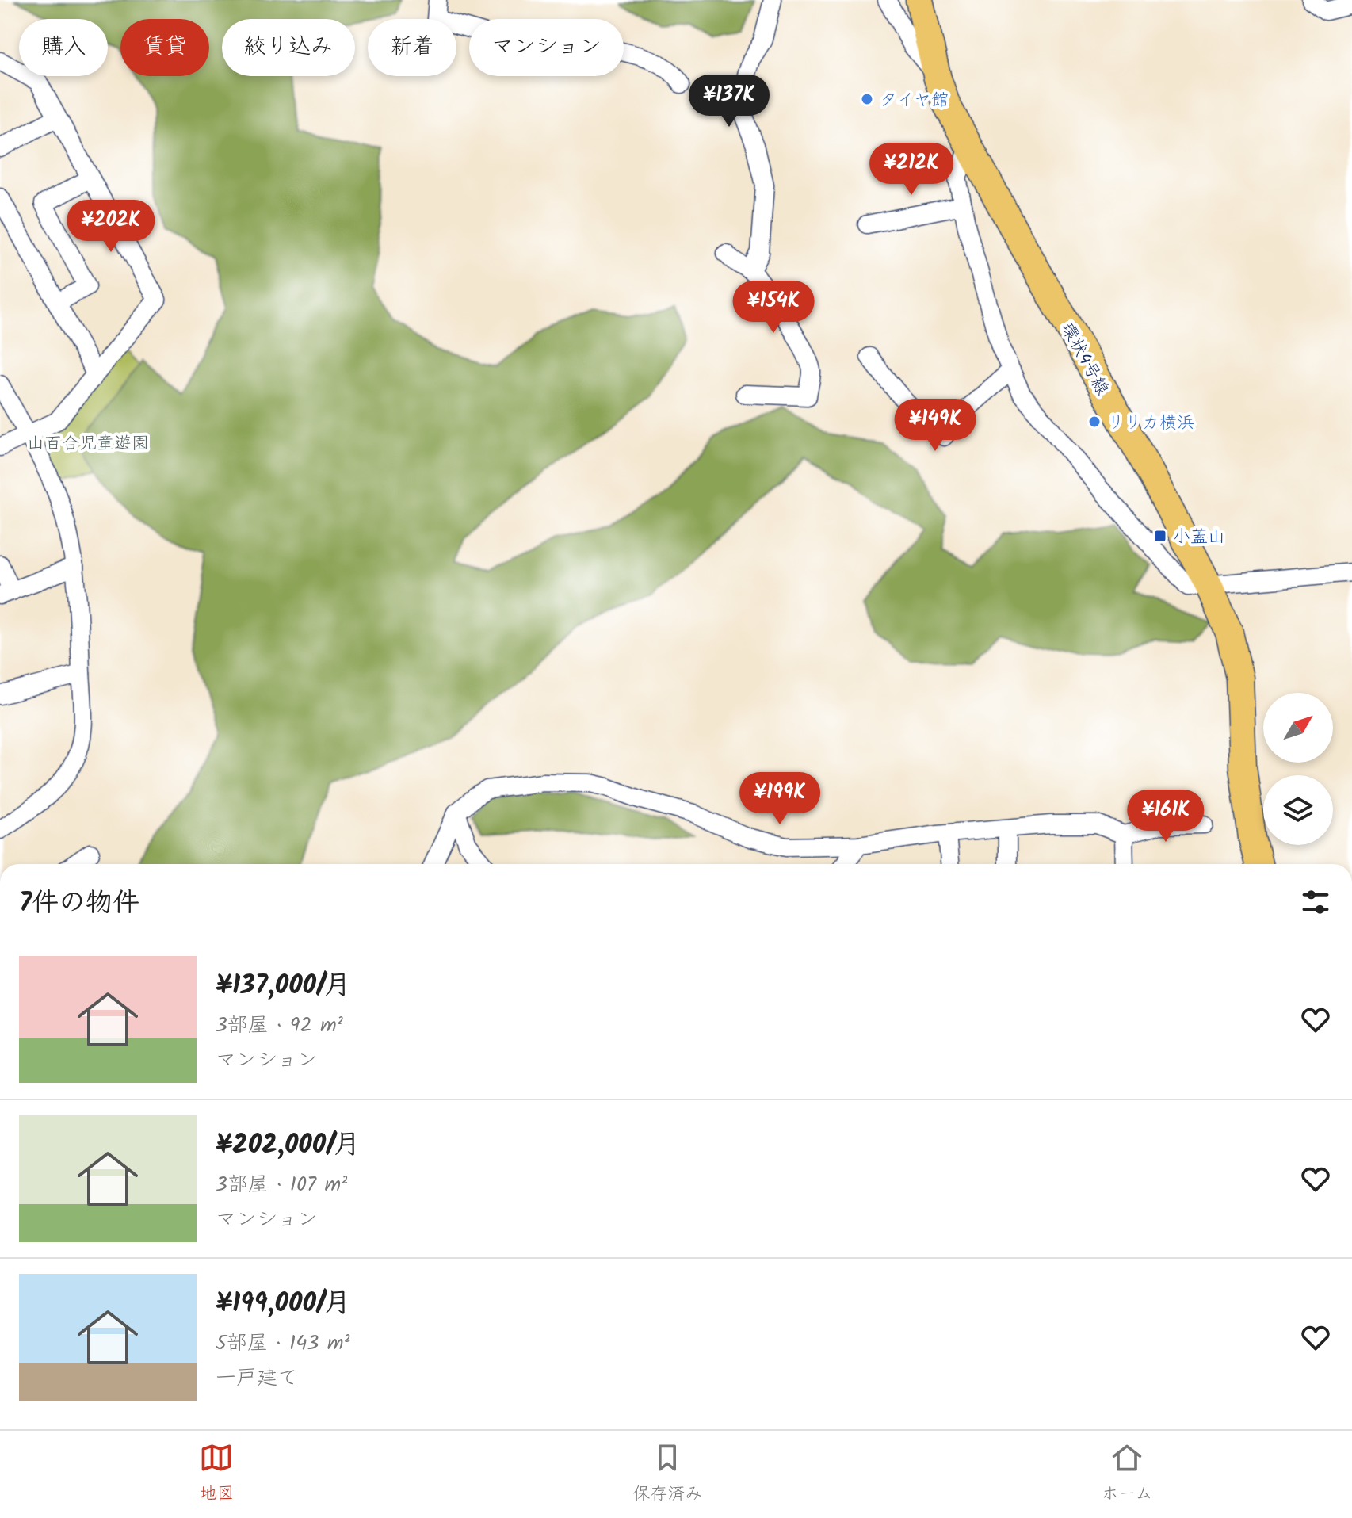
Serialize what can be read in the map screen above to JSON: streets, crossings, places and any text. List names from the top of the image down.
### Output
{
  "streets": {
    "main road": ["環状4号線"]
  },
  "parks": ["山百合児童遊園"],
  "places": {
    "other": ["タイヤ館", "リリカ横浜"],
    "transit": ["小蓋山"]
  },
  "north": "top right",
  "page": {
    "chip": [
      "購入",
      "賃貸",
      "絞り込み",
      "新着",
      "マンション"
    ],
    "price": [
      "¥137K",
      "¥212K",
      "¥202K",
      "¥154K",
      "¥149K",
      "¥199K",
      "¥161K"
    ],
    "heading": "7件の物件",
    "list": [
      {
        "name": "¥137,000/月",
        "note": "3部屋 · 92 m² · マンション"
      },
      {
        "name": "¥202,000/月",
        "note": "3部屋 · 107 m² · マンション"
      },
      {
        "name": "¥199,000/月",
        "note": "5部屋 · 143 m² · 一戸建て"
      }
    ],
    "tabs": ["地図", "保存済み", "ホーム"]
  }
}
